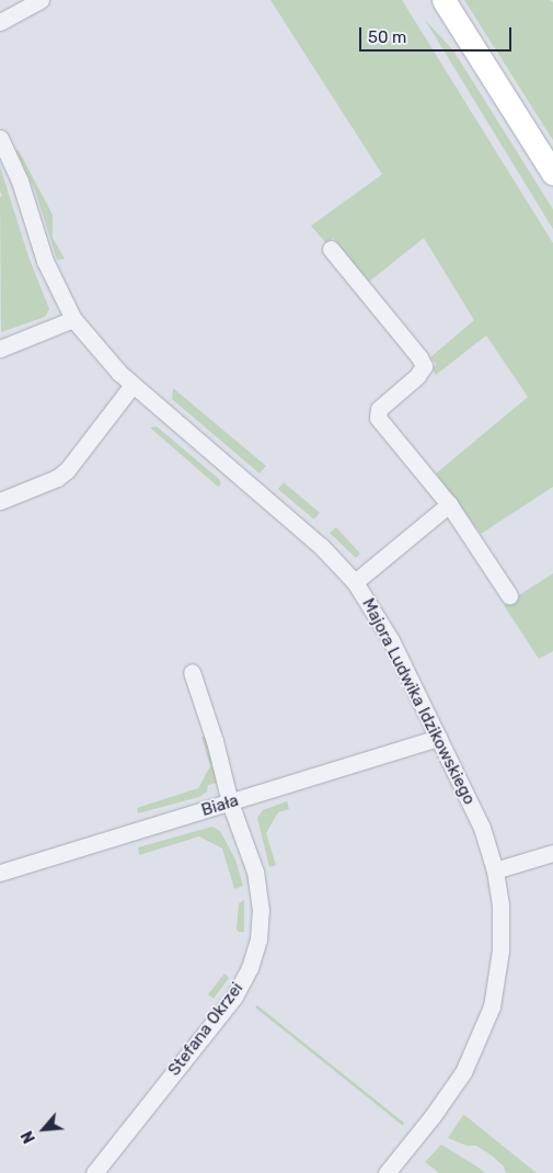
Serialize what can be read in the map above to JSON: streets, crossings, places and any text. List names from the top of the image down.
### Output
{
  "streets": {
    "street": ["Majora Ludwika Idzikowskiego", "Biała", "Stefana Okrzei"]
  },
  "crossings": [
    ["Majora Ludwika Idzikowskiego", "Biała"],
    ["Biała", "Stefana Okrzei"]
  ],
  "scale_bar": "50 m",
  "north": "bottom left"
}
